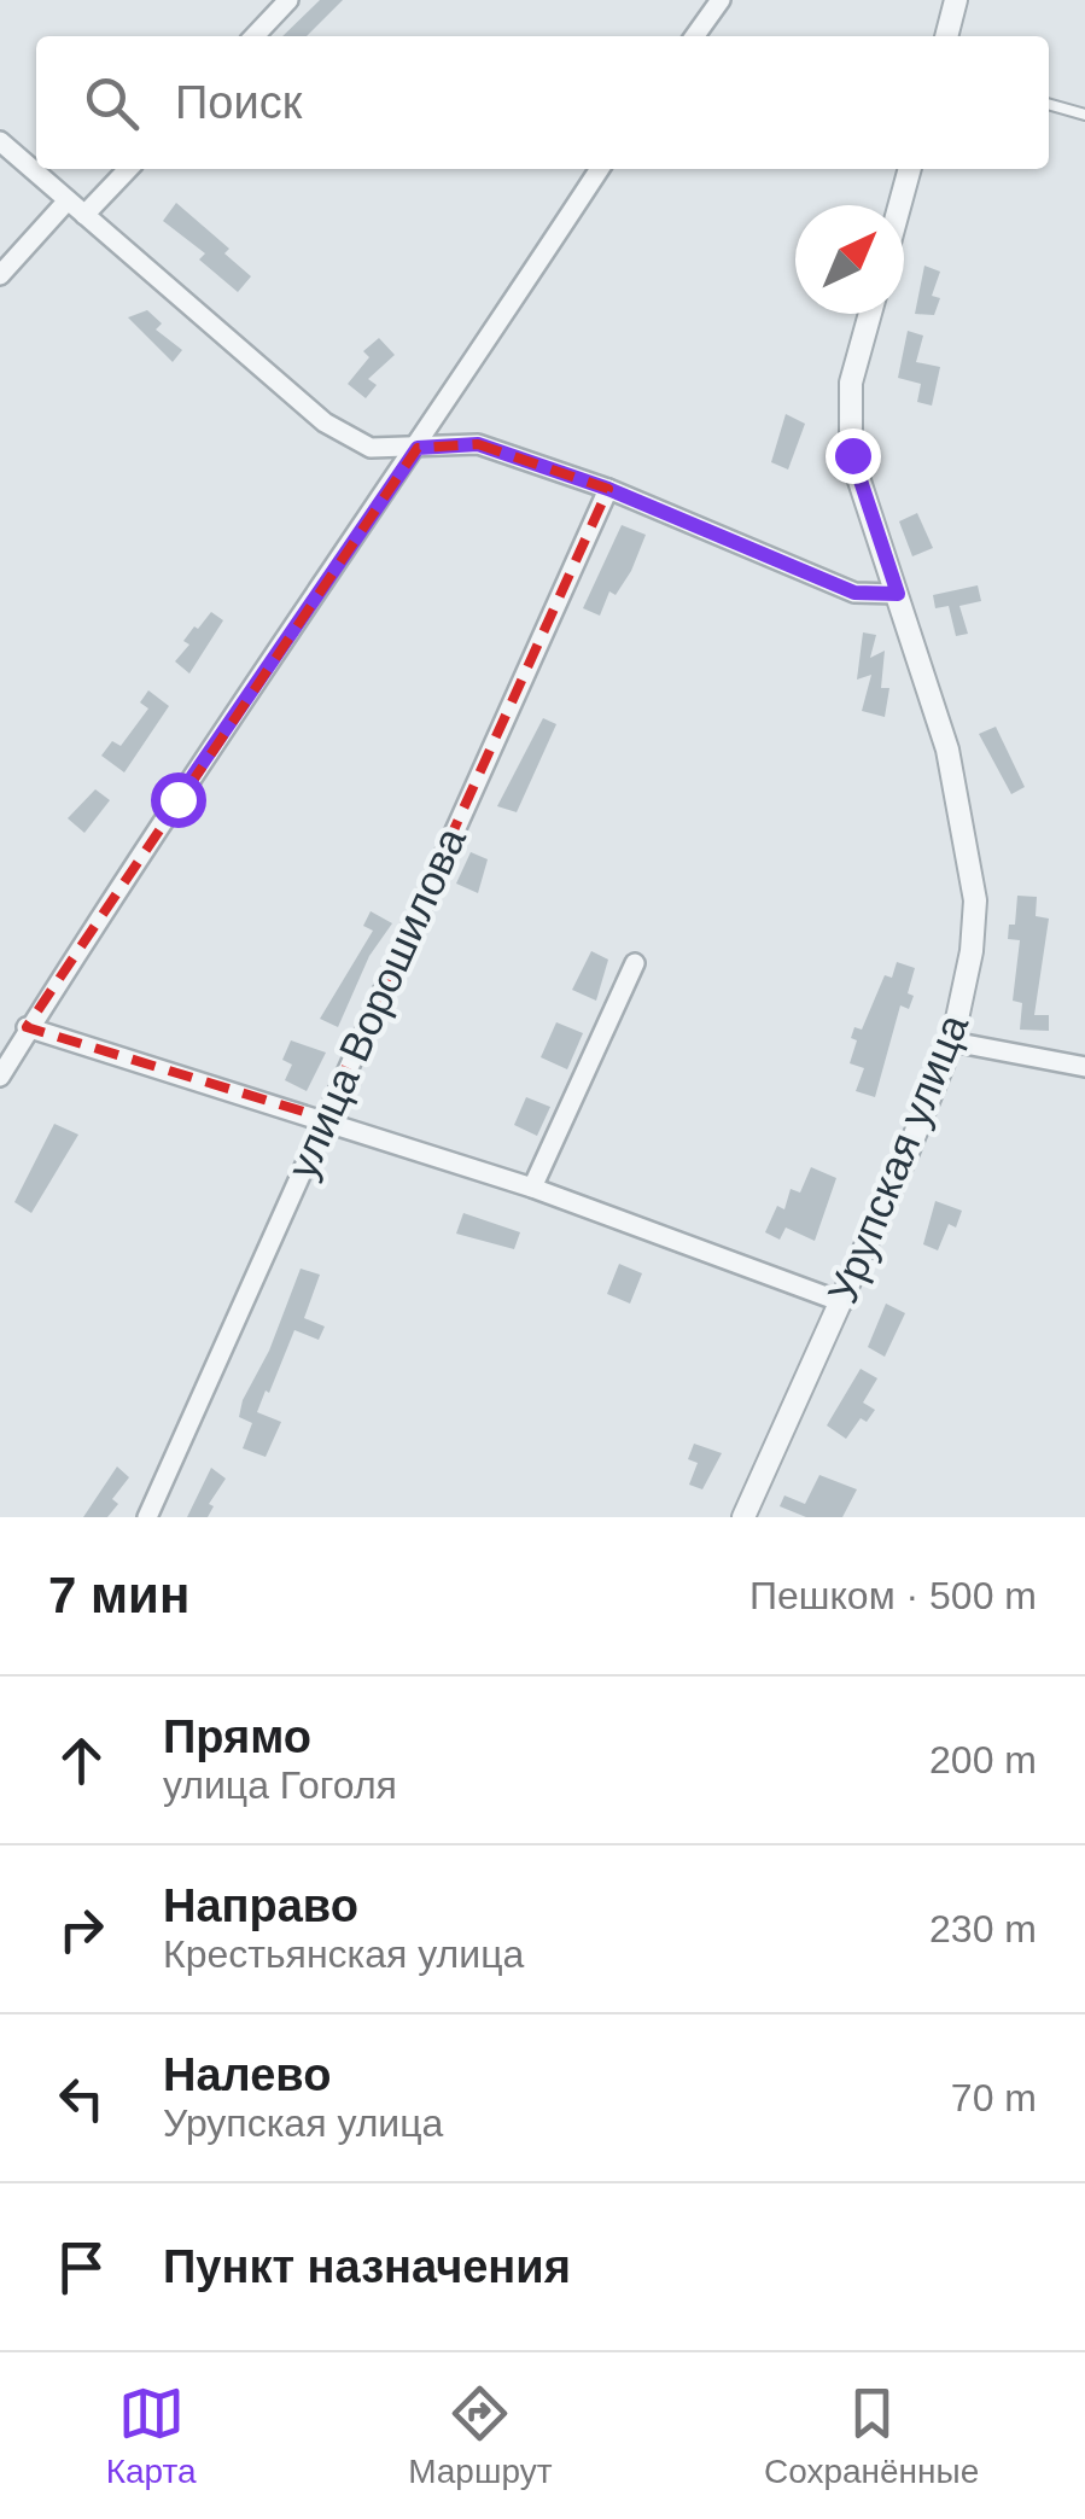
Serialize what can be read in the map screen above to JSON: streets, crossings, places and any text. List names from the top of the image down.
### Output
{
  "streets": {
    "street": ["улица Ворошилова", "Урупская улица"]
  },
  "north": "top right",
  "page": {
    "search": "Поиск",
    "heading": ["7 мин", "Пешком · 500 m"],
    "list": [
      ["Прямо", "улица Гоголя", "200 m"],
      ["Направо", "Крестьянская улица", "230 m"],
      ["Налево", "Урупская улица", "70 m"],
      "Пункт назначения"
    ],
    "nav": ["Карта", "Маршрут", "Сохранённые"]
  }
}
